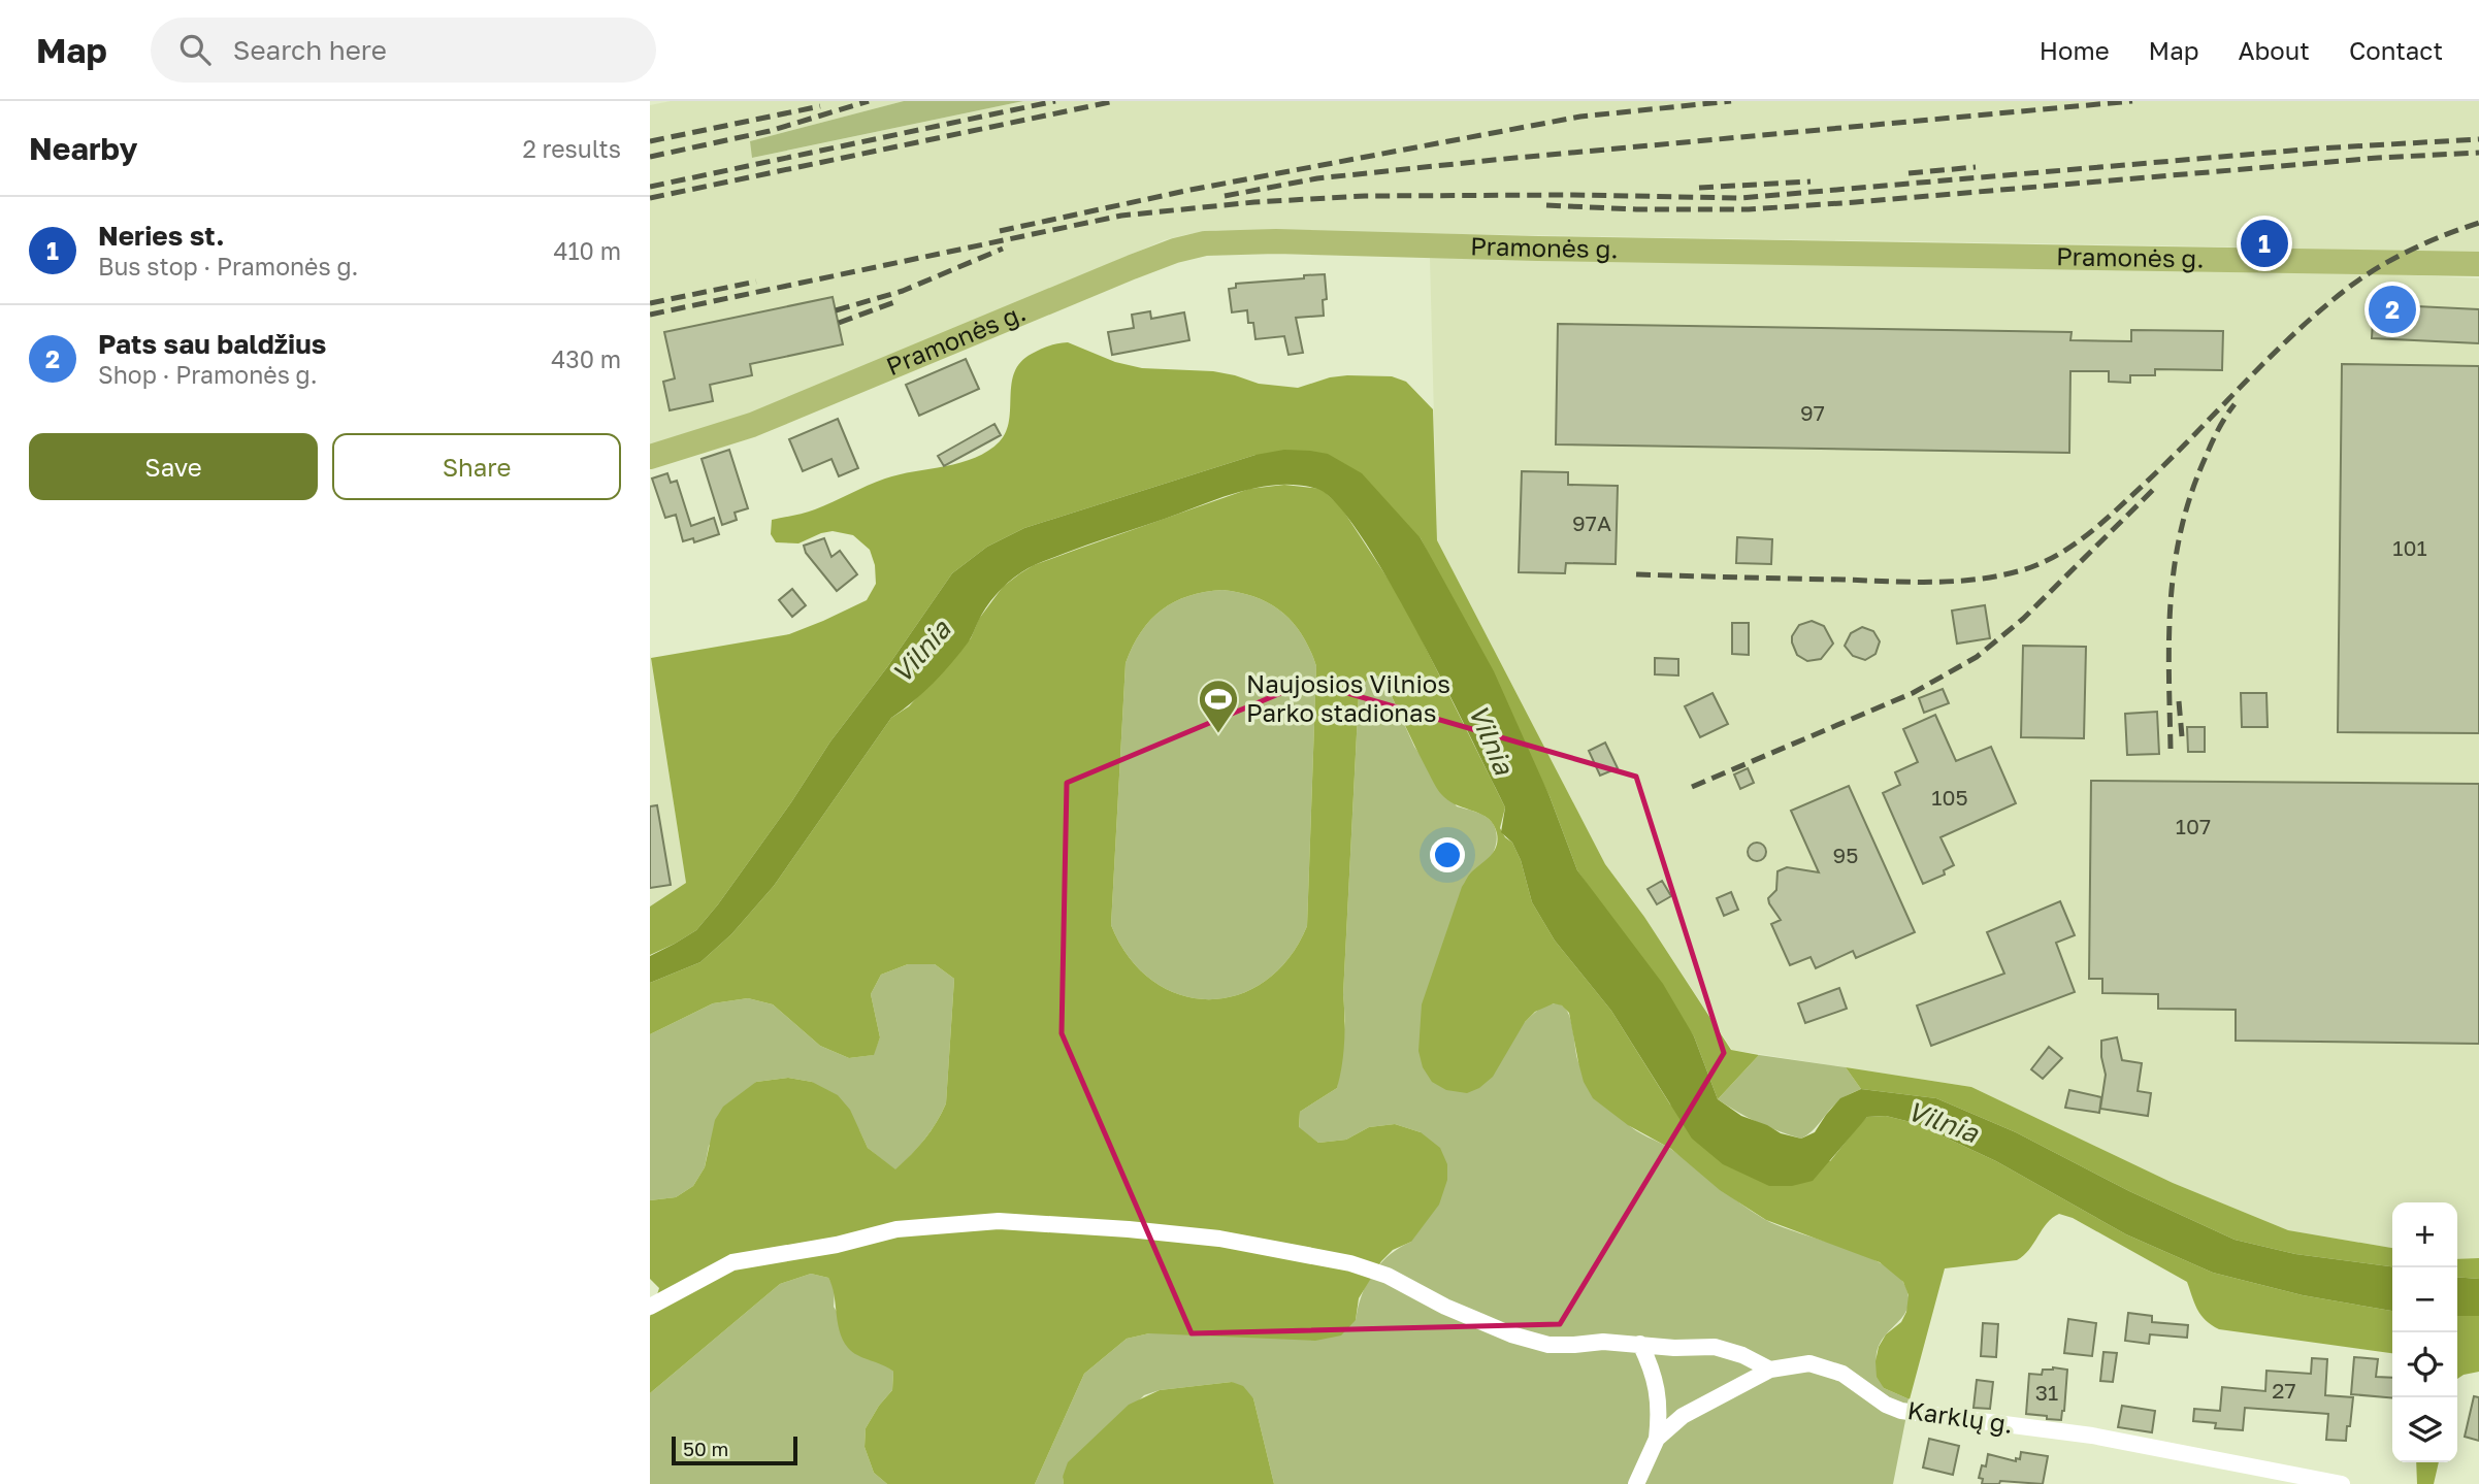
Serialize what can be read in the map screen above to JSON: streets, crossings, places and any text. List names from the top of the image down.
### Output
{
  "streets": {
    "main road": ["Pramonės g."],
    "street": ["Karklų g."]
  },
  "water": ["Vilnia"],
  "places": {
    "sports": ["Naujosios Vilnios Parko stadionas"]
  },
  "house_numbers": [
    "97",
    "97A",
    "101",
    "105",
    "107",
    "95",
    "27",
    "31"
  ],
  "scale_bar": "50 m",
  "page": {
    "header": "Map",
    "search": "Search here",
    "nav": [
      "Home",
      "Map",
      "About",
      "Contact"
    ],
    "heading": ["Nearby", "2 results"],
    "list": [
      {
        "mark": "1",
        "name": "Neries st.",
        "note": "Bus stop · Pramonės g.",
        "value": "410 m"
      },
      {
        "mark": "2",
        "name": "Pats sau baldžius",
        "note": "Shop · Pramonės g.",
        "value": "430 m"
      }
    ],
    "pins": ["1", "2"],
    "buttons": ["Save", "Share"],
    "map_buttons": ["+", "−"],
    "scale": "50 m"
  }
}
